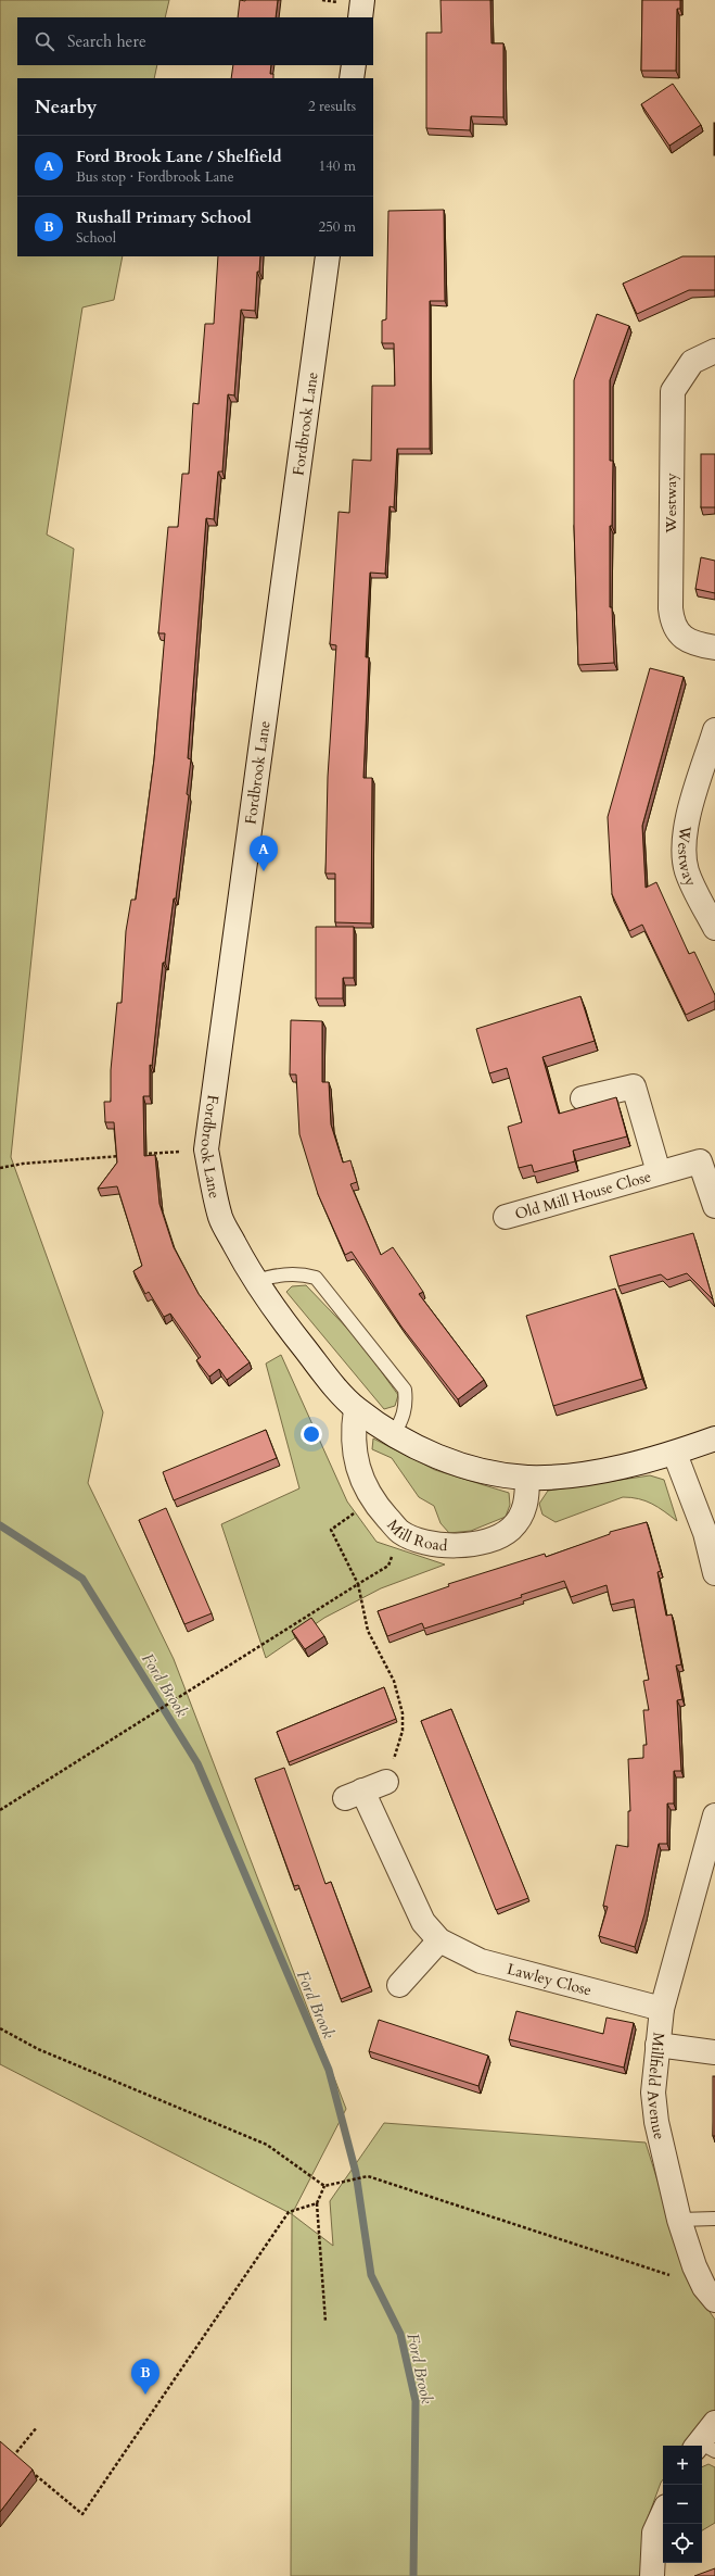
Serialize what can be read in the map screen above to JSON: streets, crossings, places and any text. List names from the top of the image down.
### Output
{
  "streets": {
    "street": [
      "Fordbrook Lane",
      "Westway",
      "Old Mill House Close",
      "Mill Road",
      "Lawley Close",
      "Millfield Avenue"
    ]
  },
  "crossings": [
    ["Fordbrook Lane", "Mill Road"],
    ["Lawley Close", "Millfield Avenue"]
  ],
  "water": ["Ford Brook"],
  "page": {
    "search": "Search here",
    "heading": ["Nearby", "2 results"],
    "list": [
      {
        "mark": "A",
        "name": "Ford Brook Lane / Shelfield",
        "note": "Bus stop · Fordbrook Lane",
        "value": "140 m"
      },
      {
        "mark": "B",
        "name": "Rushall Primary School",
        "note": "School",
        "value": "250 m"
      }
    ],
    "pins": ["A", "B"],
    "map_buttons": ["+", "−"]
  }
}
